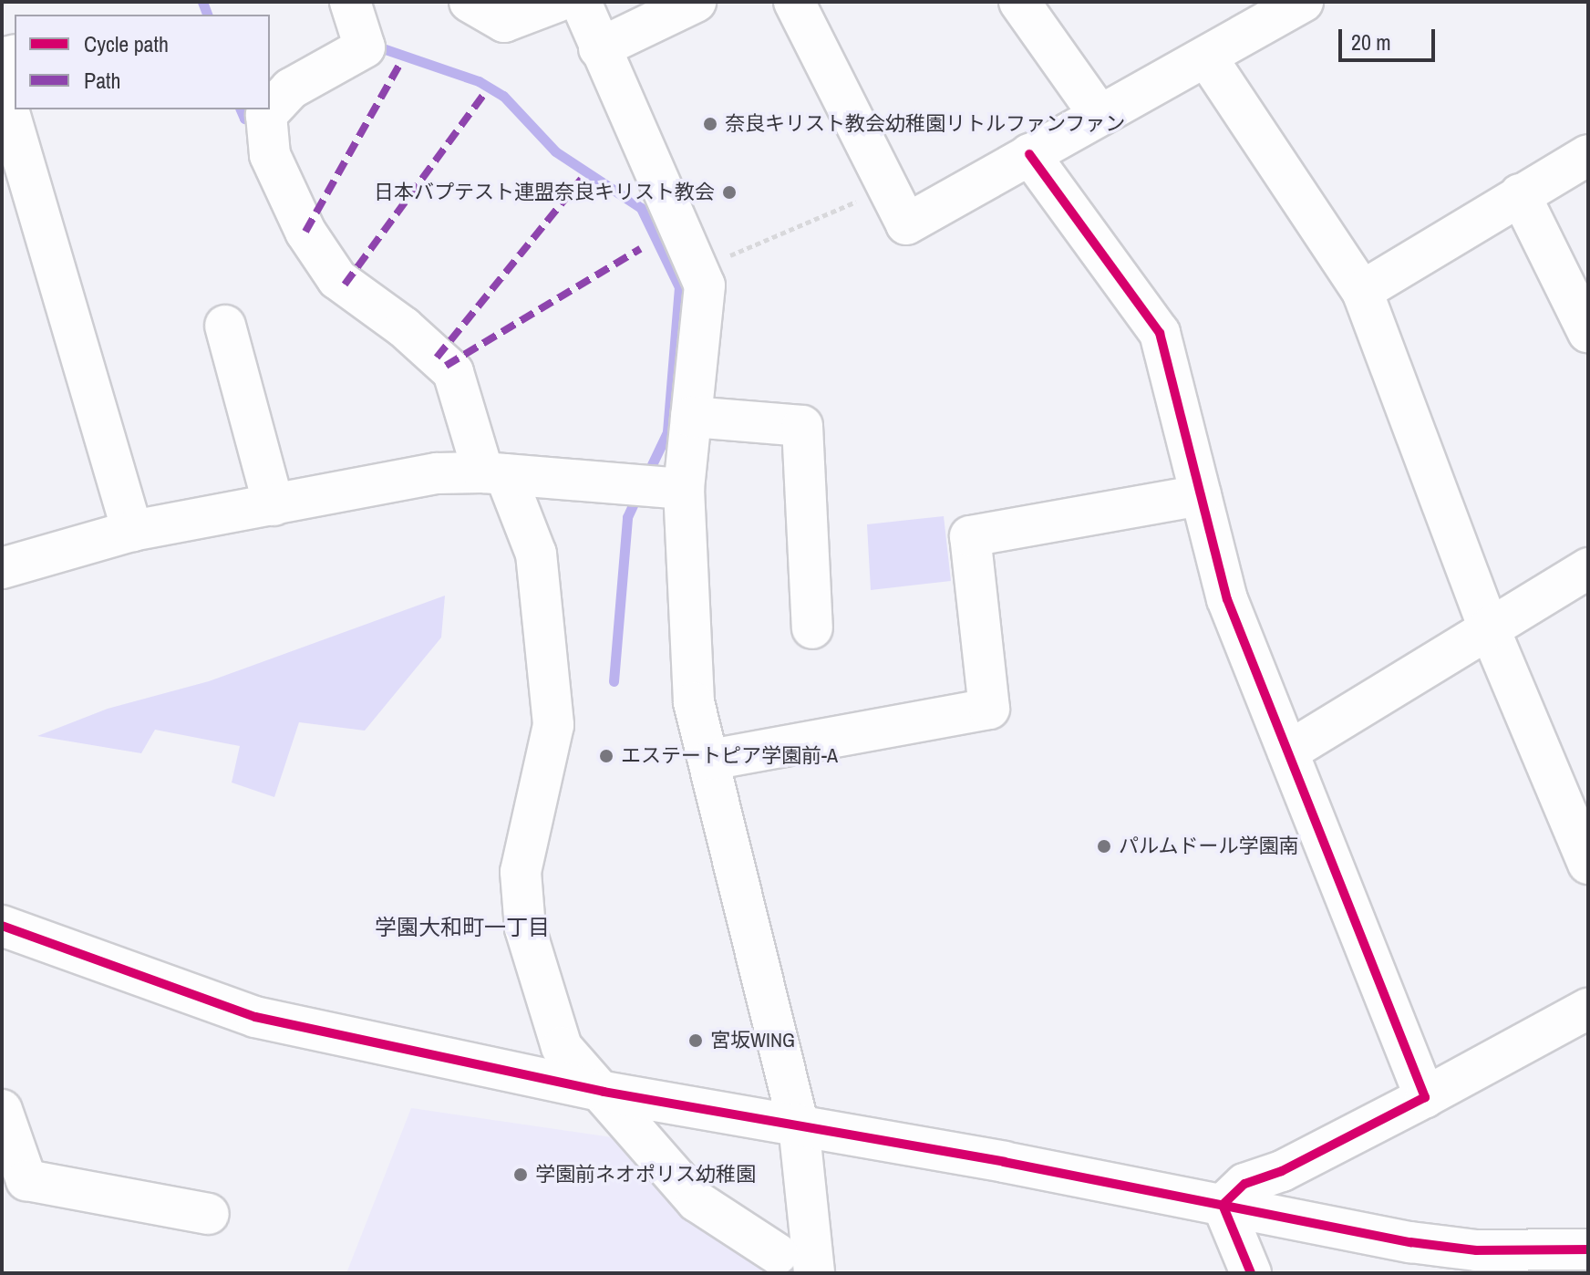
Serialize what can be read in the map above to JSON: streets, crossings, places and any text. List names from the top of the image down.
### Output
{
  "districts": ["学園大和町一丁目"],
  "places": [
    "奈良キリスト教会幼稚園リトルファンファン",
    "日本バプテスト連盟奈良キリスト教会",
    "エステートピア学園前-A",
    "パルムドール学園南",
    "宮坂WING",
    "学園前ネオポリス幼稚園"
  ],
  "legend": ["Cycle path", "Path"],
  "scale_bar": "20 m"
}
